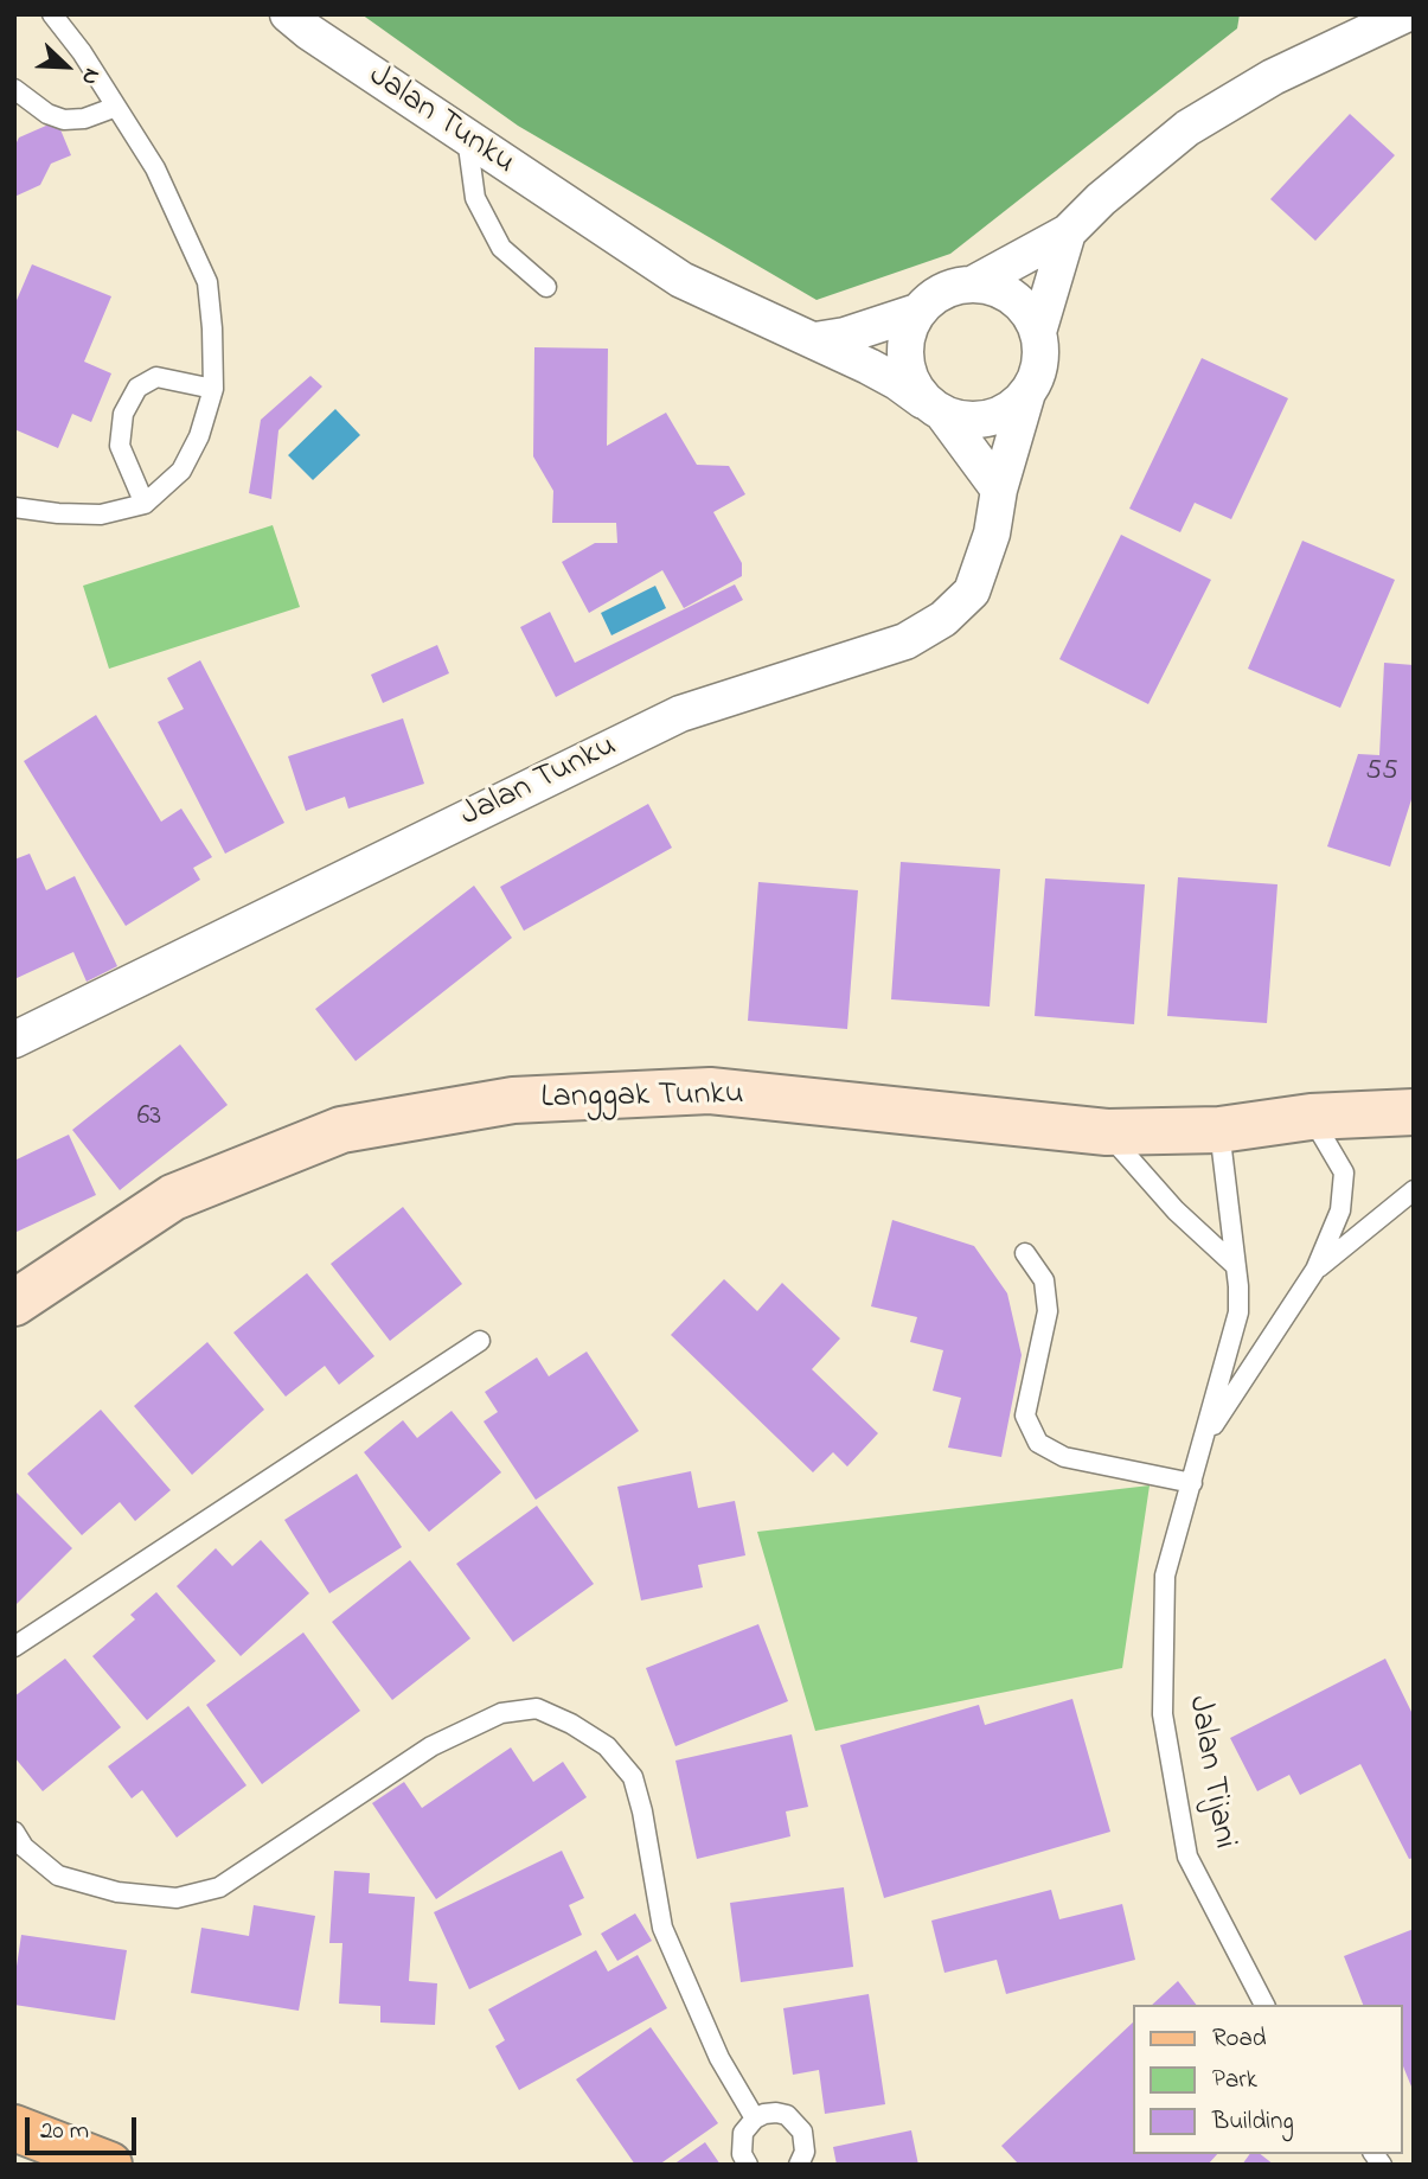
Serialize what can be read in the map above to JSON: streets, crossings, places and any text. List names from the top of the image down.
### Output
{
  "streets": {
    "street": ["Jalan Tunku", "Langgak Tunku"],
    "lane": ["Jalan Tijani"]
  },
  "crossings": [
    ["Langgak Tunku", "Jalan Tijani"]
  ],
  "house_numbers": ["55", "63"],
  "legend": ["Road", "Park", "Building"],
  "scale_bar": "20 m",
  "north": "bottom right"
}
